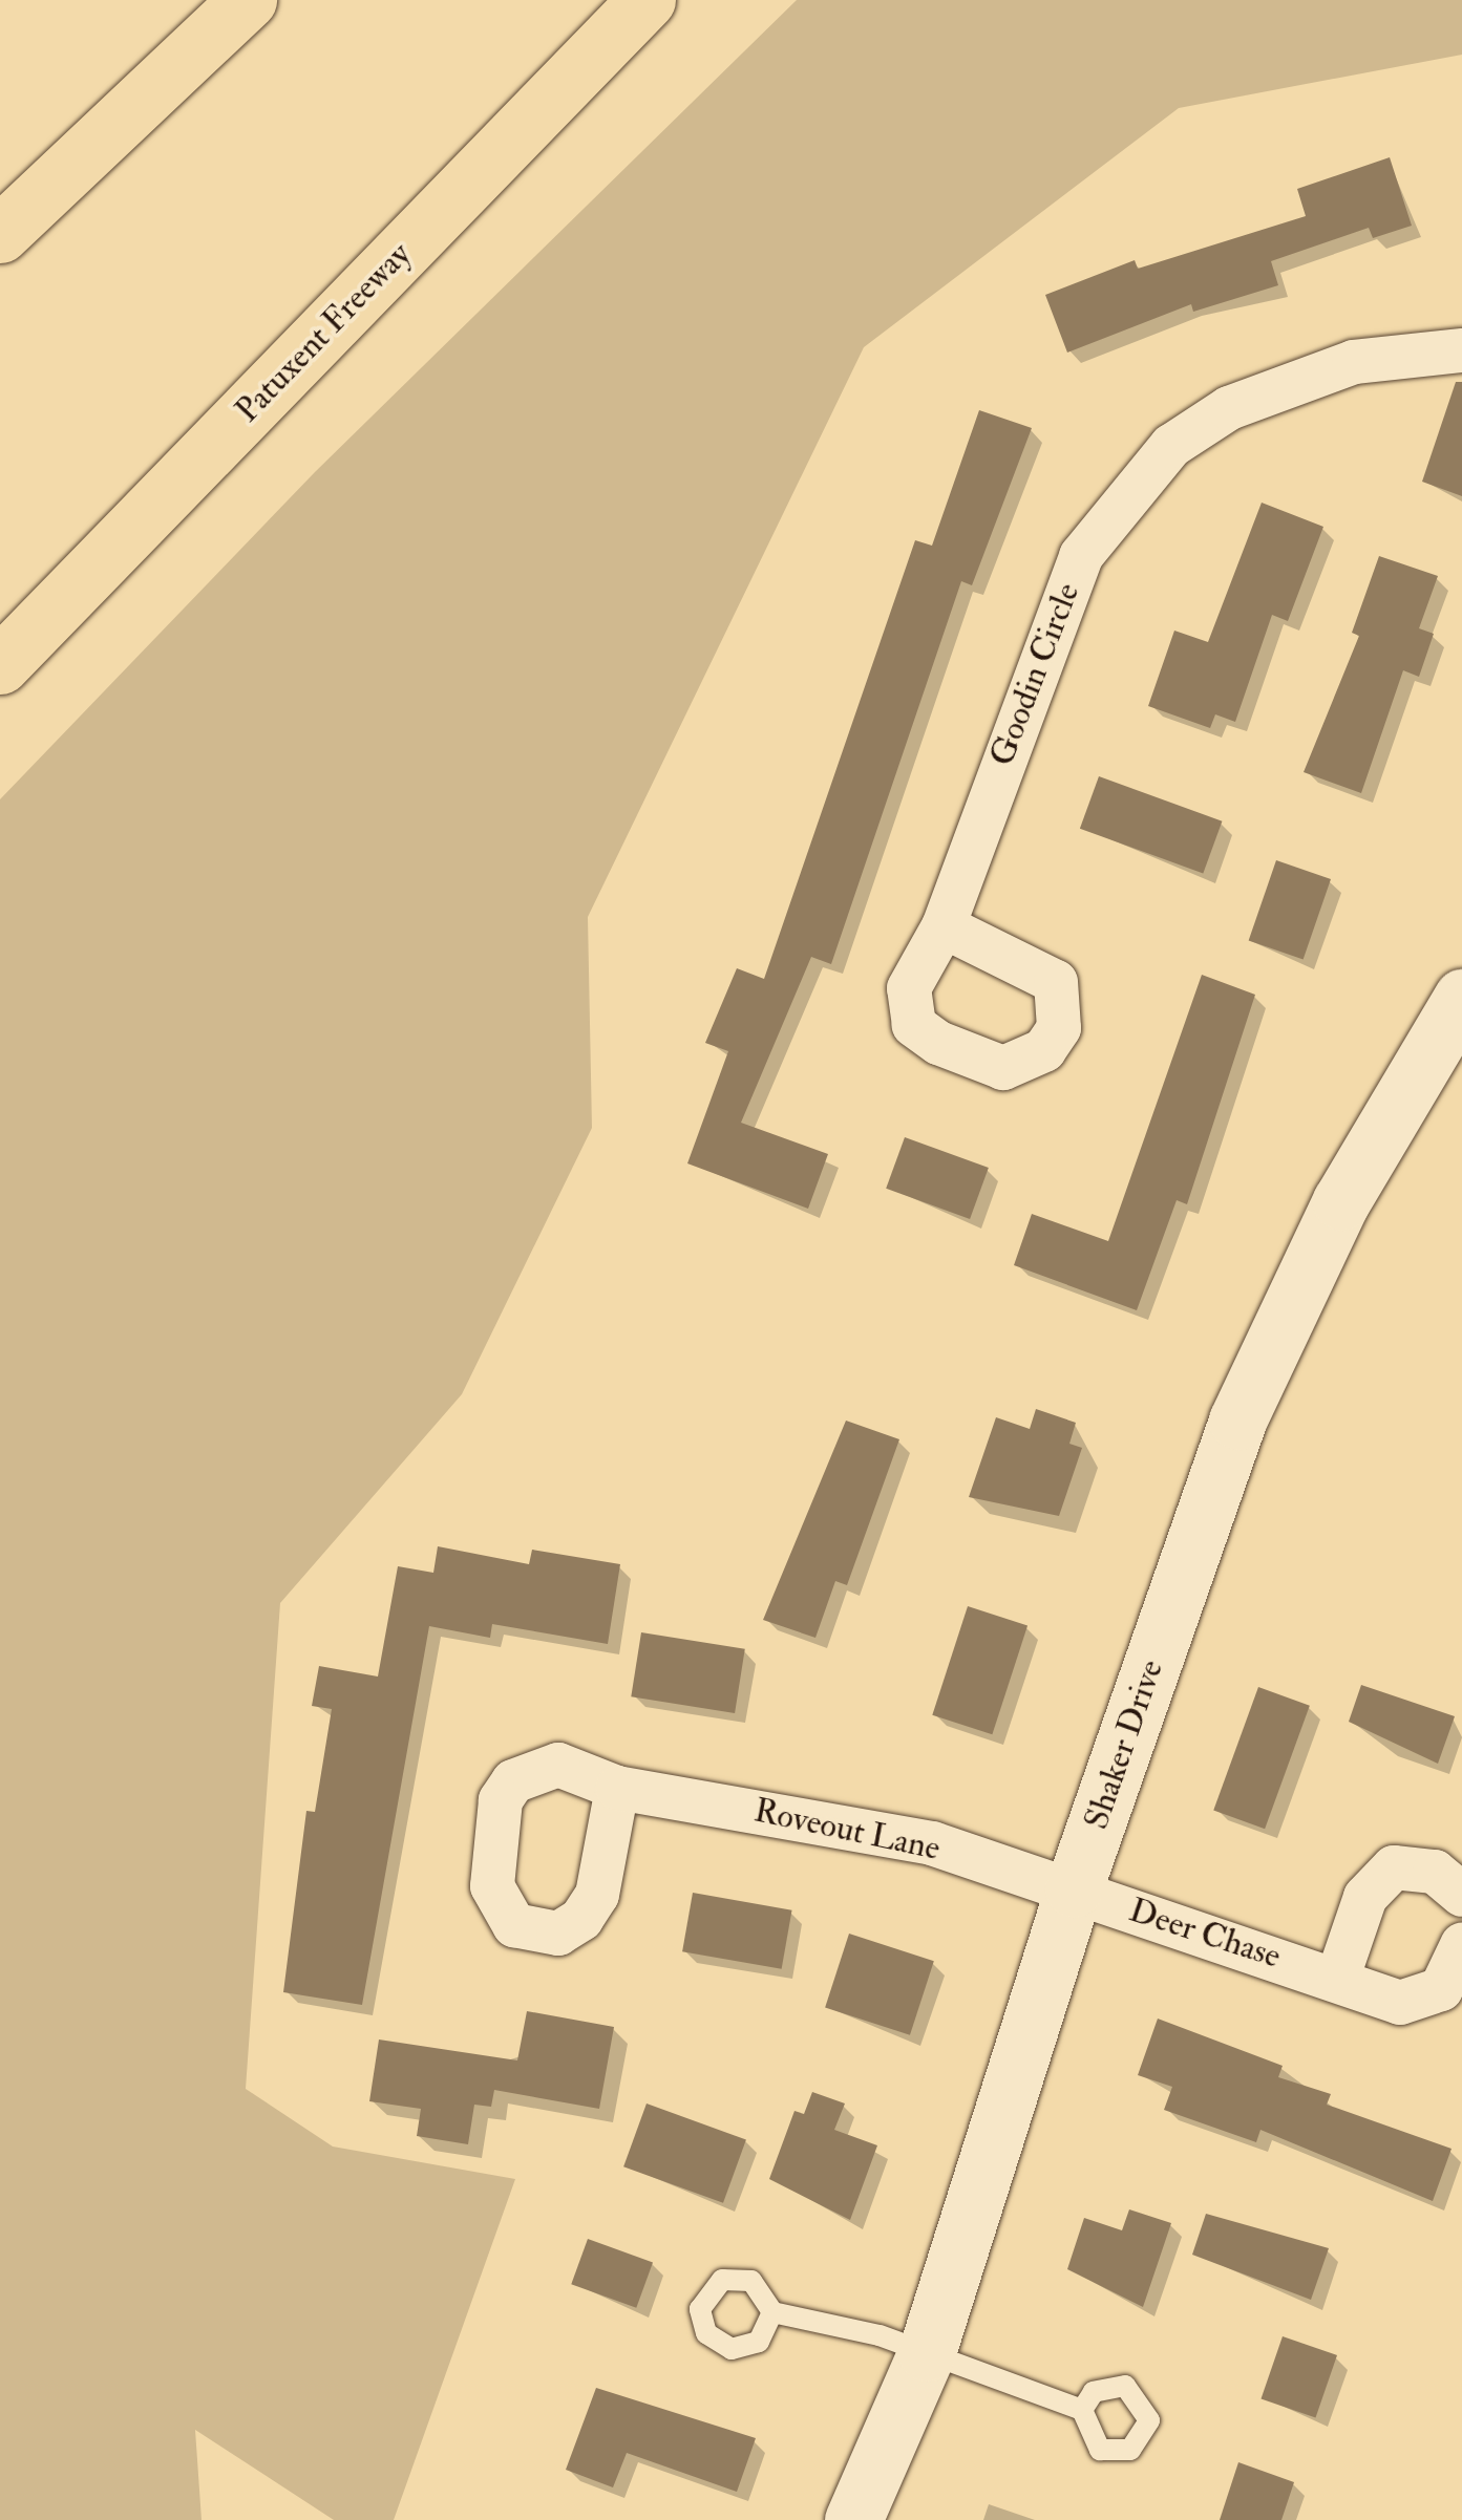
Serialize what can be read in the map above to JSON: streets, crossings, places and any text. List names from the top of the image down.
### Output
{
  "streets": {
    "highway": ["Patuxent Freeway"],
    "street": [
      "Goodin Circle",
      "Shaker Drive",
      "Roveout Lane",
      "Deer Chase"
    ]
  },
  "crossings": [
    ["Shaker Drive", "Roveout Lane"],
    ["Shaker Drive", "Deer Chase"],
    ["Roveout Lane", "Deer Chase"]
  ]
}
